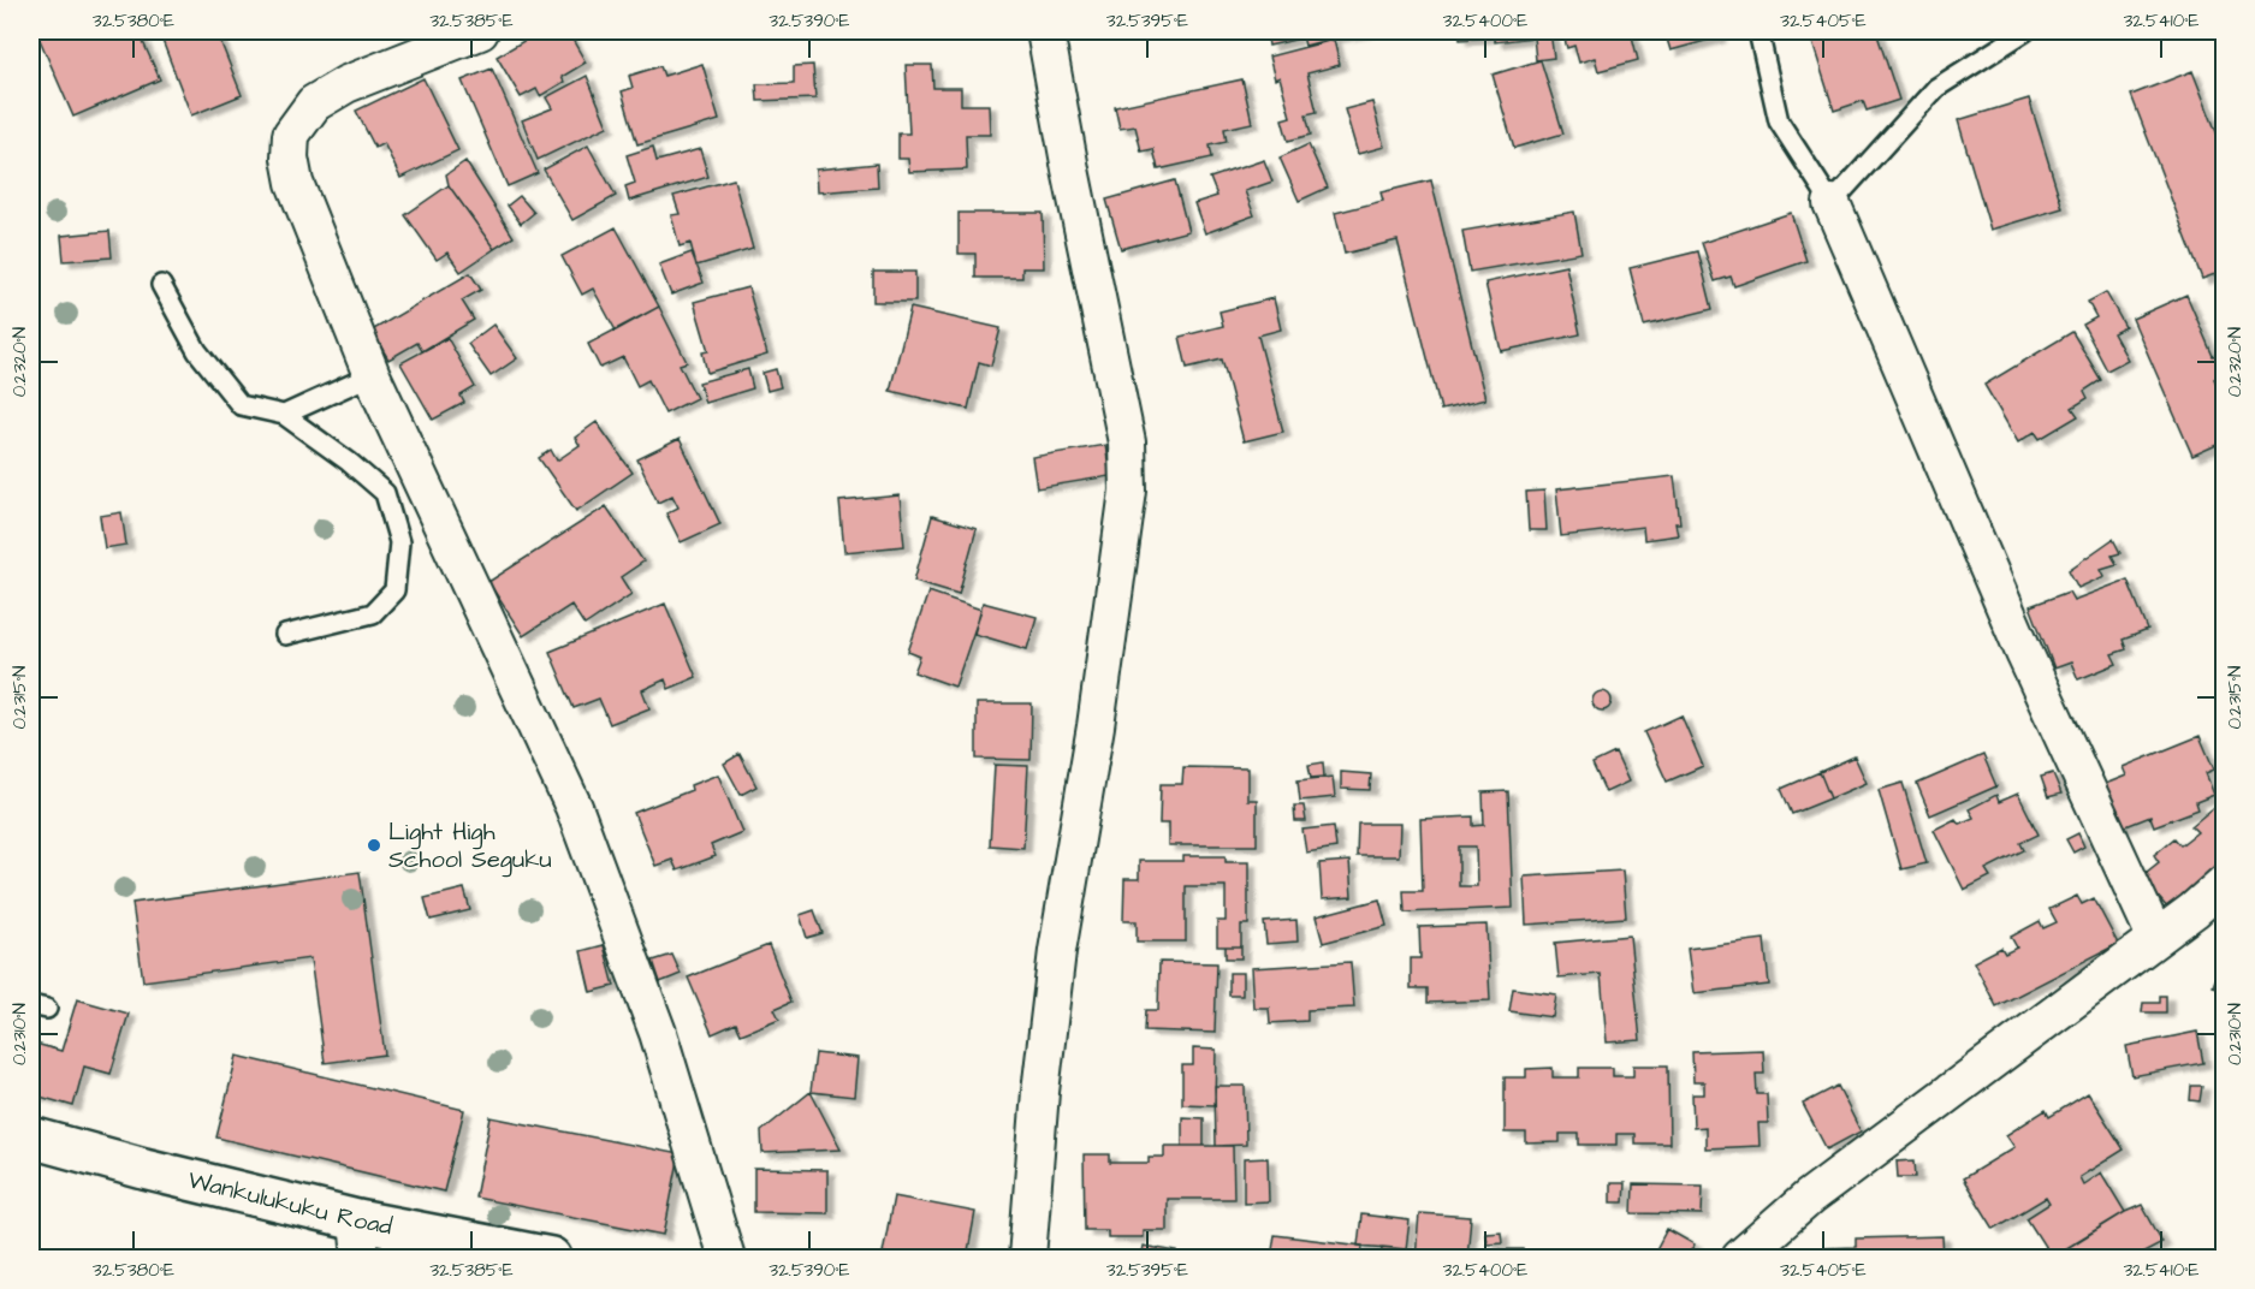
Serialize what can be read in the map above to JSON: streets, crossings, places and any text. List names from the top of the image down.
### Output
{
  "streets": {
    "main road": ["Wankulukuku Road"]
  },
  "places": ["Light High School Seguku"],
  "coordinates": [
    "32.5380°E",
    "32.5385°E",
    "32.5390°E",
    "32.5395°E",
    "32.5400°E",
    "32.5405°E",
    "32.5410°E",
    "0.2320°N",
    "0.2315°N",
    "0.2310°N"
  ]
}
